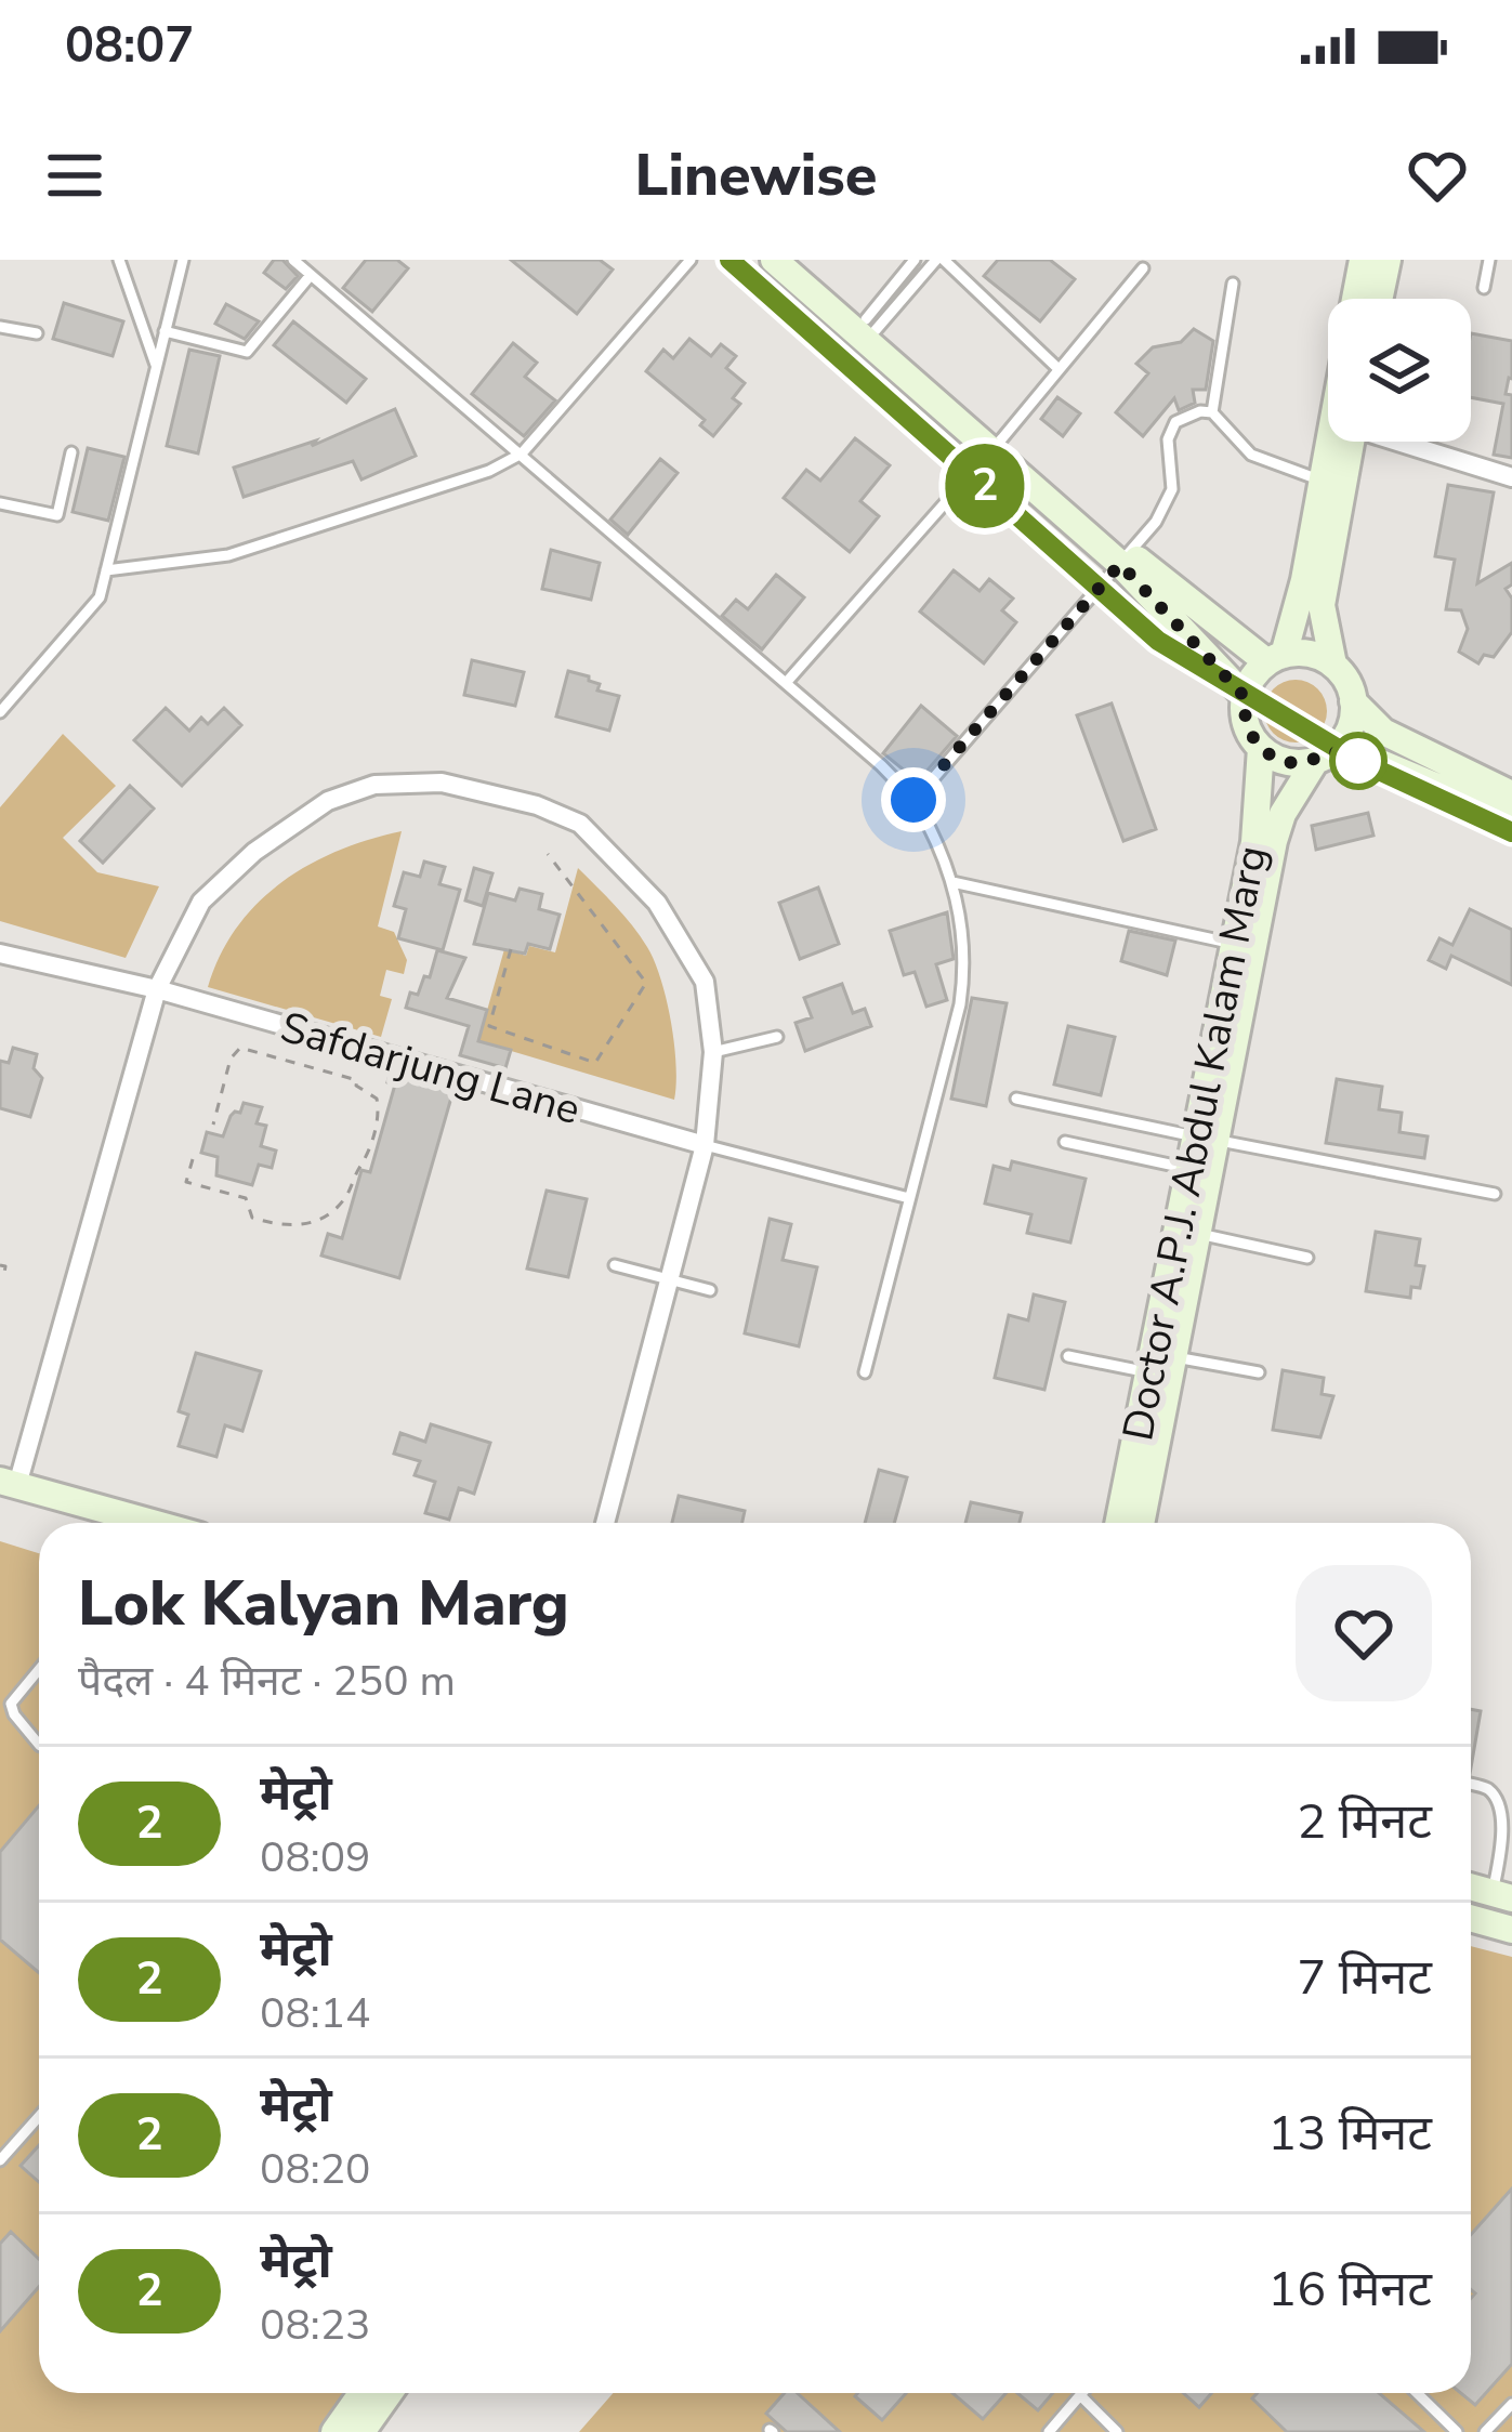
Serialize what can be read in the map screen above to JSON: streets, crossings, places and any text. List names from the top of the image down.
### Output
{
  "streets": {
    "main road": ["Doctor A.P.J. Abdul Kalam Marg"],
    "street": ["Safdarjung Lane"]
  },
  "lines": ["metro line 2"],
  "page": {
    "status": "08:07",
    "header": "Linewise",
    "on_map": "2",
    "heading": ["Lok Kalyan Marg", "पैदल · 4 मिनट · 250 m"],
    "list": [
      {
        "mark": "2",
        "name": "मेट्रो",
        "note": "08:09",
        "value": "2 मिनट"
      },
      {
        "mark": "2",
        "name": "मेट्रो",
        "note": "08:14",
        "value": "7 मिनट"
      },
      {
        "mark": "2",
        "name": "मेट्रो",
        "note": "08:20",
        "value": "13 मिनट"
      },
      {
        "mark": "2",
        "name": "मेट्रो",
        "note": "08:23",
        "value": "16 मिनट"
      }
    ]
  }
}
